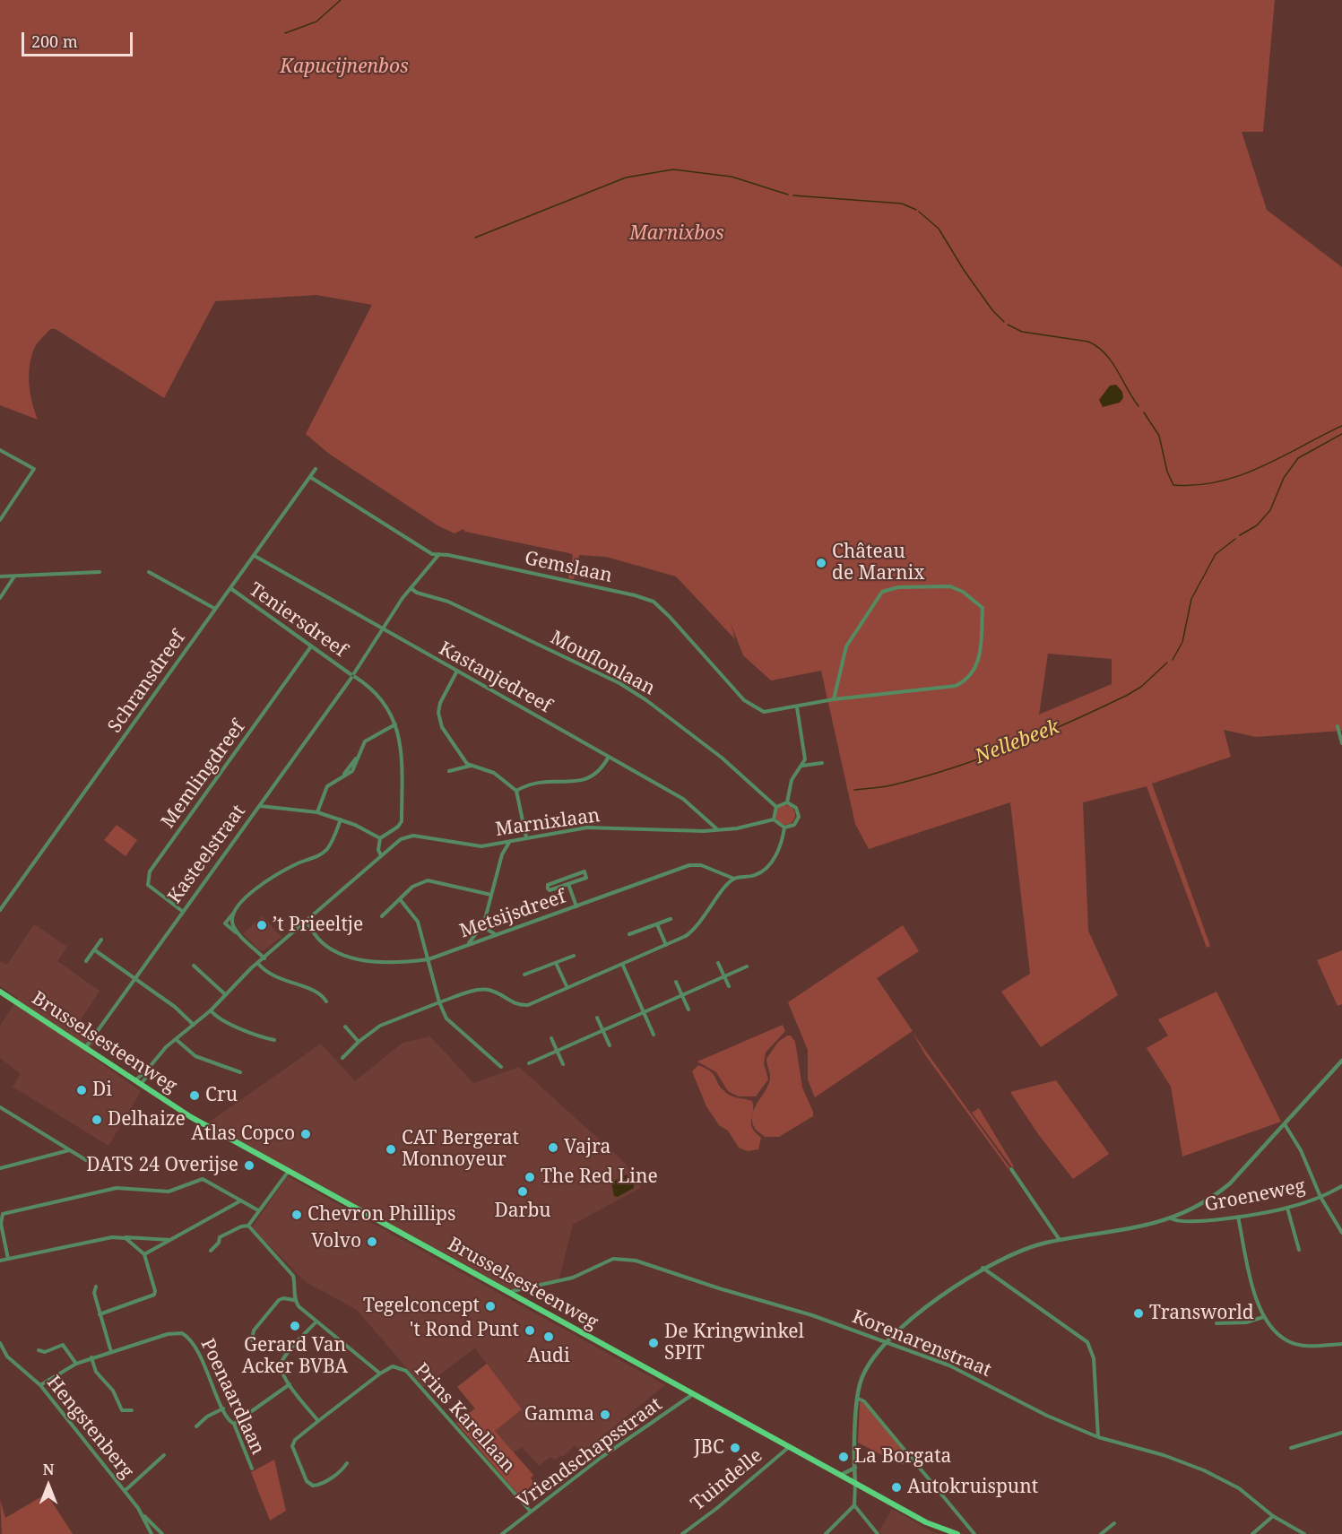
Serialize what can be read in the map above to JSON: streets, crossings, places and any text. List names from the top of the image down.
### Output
{
  "streets": {
    "main road": ["Brusselsesteenweg"],
    "street": [
      "Gemslaan",
      "Teniersdreef",
      "Mouflonlaan",
      "Kastanjedreef",
      "Schransdreef",
      "Memlingdreef",
      "Marnixlaan",
      "Kasteelstraat",
      "Metsijsdreef",
      "Groeneweg",
      "Korenarenstraat",
      "Poenaardlaan",
      "Prins Karellaan",
      "Hengstenberg",
      "Vriendschapsstraat",
      "Tuindelle"
    ]
  },
  "crossings": [
    ["Gemslaan", "Schransdreef"],
    ["Gemslaan", "Kasteelstraat"],
    ["Teniersdreef", "Schransdreef"],
    ["Teniersdreef", "Memlingdreef"],
    ["Teniersdreef", "Kasteelstraat"],
    ["Mouflonlaan", "Marnixlaan"],
    ["Mouflonlaan", "Kasteelstraat"],
    ["Kastanjedreef", "Schransdreef"],
    ["Kastanjedreef", "Marnixlaan"],
    ["Kastanjedreef", "Kasteelstraat"],
    ["Memlingdreef", "Kasteelstraat"],
    ["Marnixlaan", "Metsijsdreef"],
    ["Marnixlaan", "Brusselsesteenweg"],
    ["Kasteelstraat", "Brusselsesteenweg"],
    ["Brusselsesteenweg", "Korenarenstraat"],
    ["Brusselsesteenweg", "Vriendschapsstraat"],
    ["Brusselsesteenweg", "Tuindelle"],
    ["Poenaardlaan", "Hengstenberg"],
    ["Prins Karellaan", "Vriendschapsstraat"]
  ],
  "water": ["Nellebeek"],
  "parks": ["Kapucijnenbos", "Marnixbos"],
  "places": [
    "Château de Marnix",
    "’t Prieeltje",
    "Di",
    "Cru",
    "Delhaize",
    "Atlas Copco",
    "Vajra",
    "CAT Bergerat Monnoyeur",
    "DATS 24 Overijse",
    "The Red Line",
    "Darbu",
    "Chevron Phillips",
    "Volvo",
    "Tegelconcept",
    "Transworld",
    "Gerard Van Acker BVBA",
    "'t Rond Punt",
    "Audi",
    "De Kringwinkel SPIT",
    "Gamma",
    "JBC",
    "La Borgata",
    "Autokruispunt"
  ],
  "scale_bar": "200 m",
  "north": "top"
}
